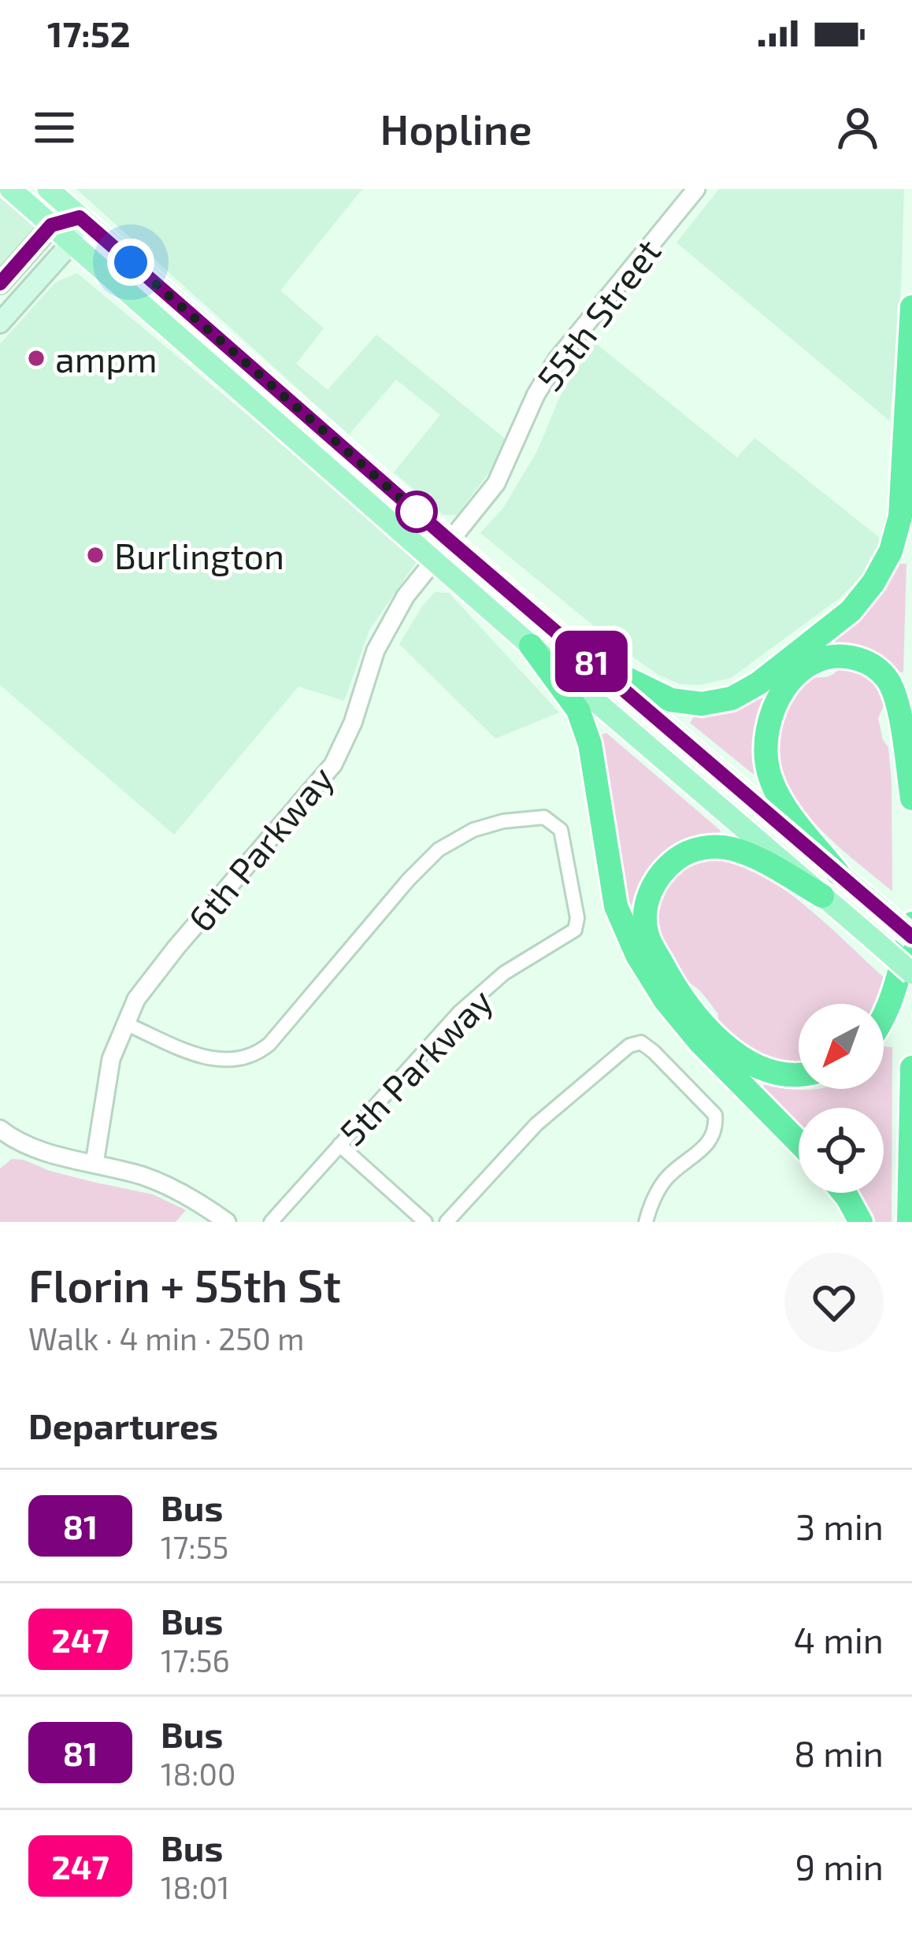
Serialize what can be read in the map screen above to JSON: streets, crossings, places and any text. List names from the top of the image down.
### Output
{
  "streets": {
    "street": ["55th Street", "6th Parkway", "5th Parkway"]
  },
  "crossings": [
    ["55th Street", "6th Parkway"],
    ["6th Parkway", "5th Parkway"]
  ],
  "places": ["ampm", "Burlington"],
  "lines": ["bus line 81"],
  "north": "bottom left",
  "page": {
    "status": "17:52",
    "header": "Hopline",
    "on_map": "81",
    "heading": [
      ["Florin + 55th St", "Walk · 4 min · 250 m"],
      "Departures"
    ],
    "list": [
      {
        "mark": "81",
        "name": "Bus",
        "note": "17:55",
        "value": "3 min"
      },
      {
        "mark": "247",
        "name": "Bus",
        "note": "17:56",
        "value": "4 min"
      },
      {
        "mark": "81",
        "name": "Bus",
        "note": "18:00",
        "value": "8 min"
      },
      {
        "mark": "247",
        "name": "Bus",
        "note": "18:01",
        "value": "9 min"
      }
    ]
  }
}
